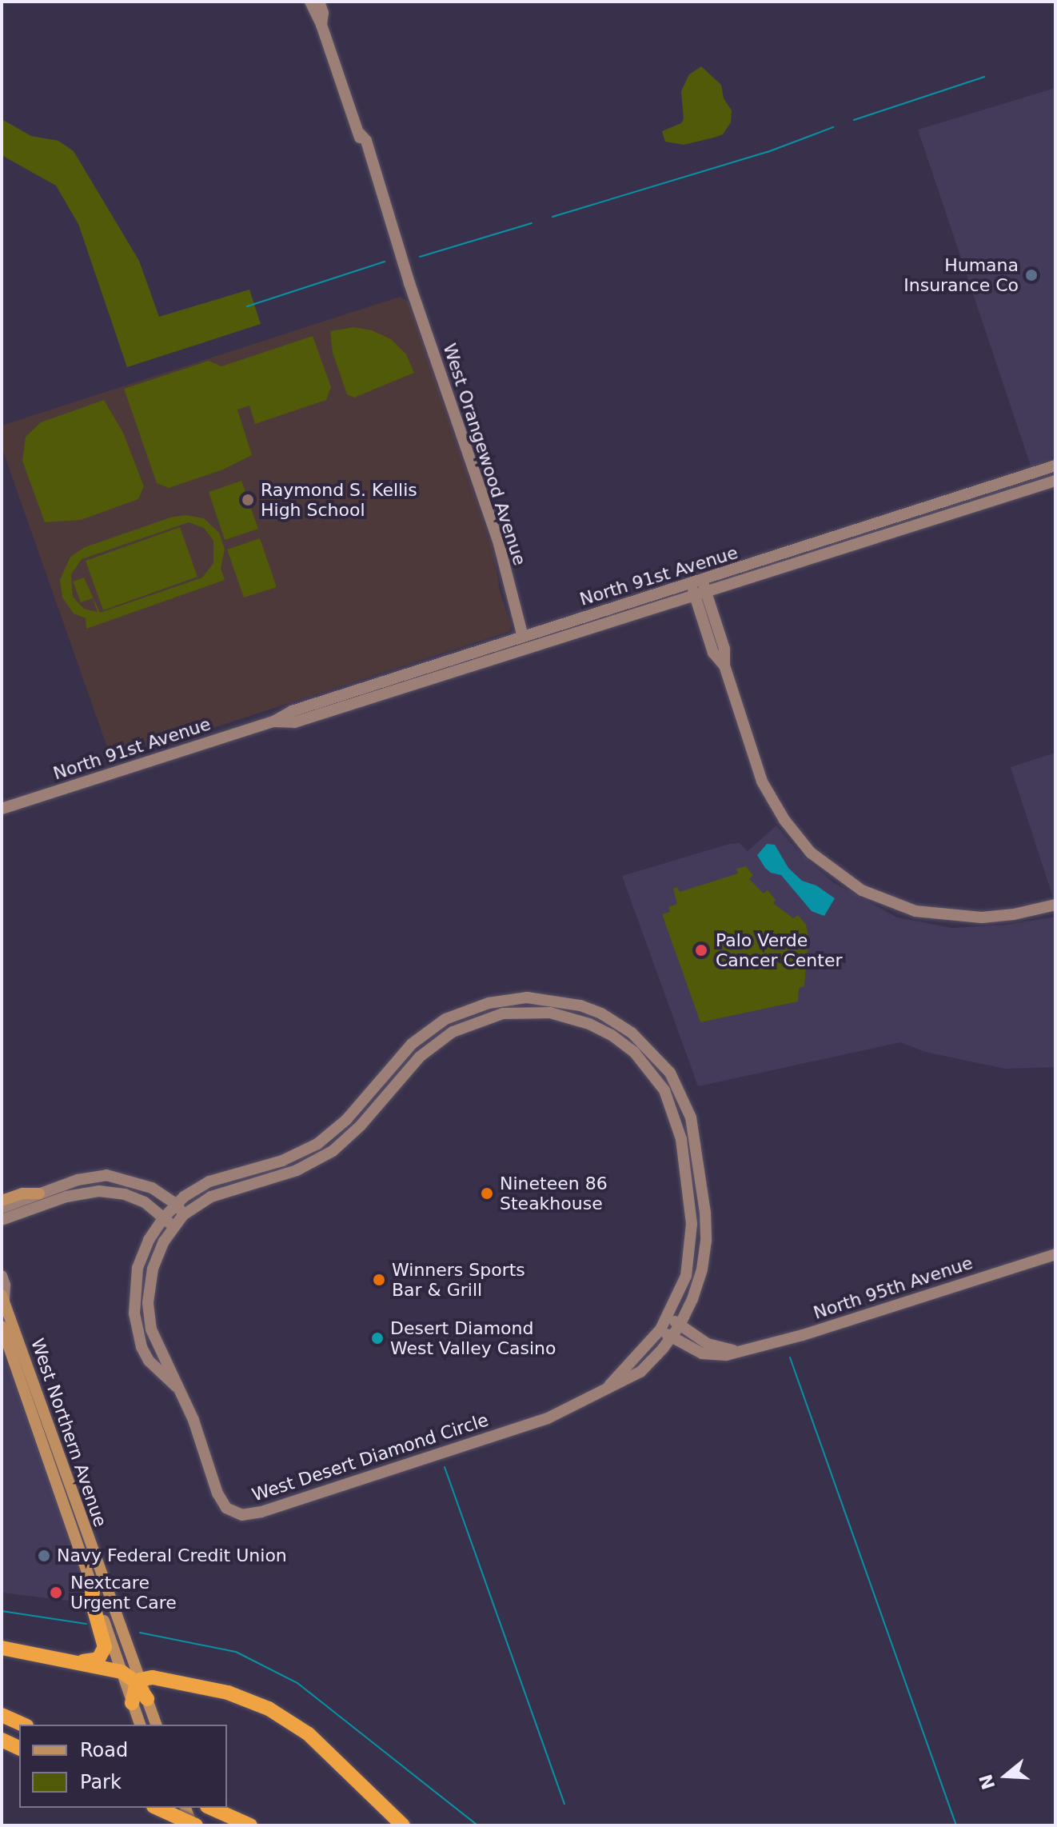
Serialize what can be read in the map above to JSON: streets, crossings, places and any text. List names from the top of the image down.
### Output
{
  "streets": {
    "main road": ["West Northern Avenue"],
    "street": [
      "West Orangewood Avenue",
      "North 91st Avenue",
      "North 95th Avenue",
      "West Desert Diamond Circle"
    ]
  },
  "crossings": [
    ["West Orangewood Avenue", "North 91st Avenue"],
    ["North 95th Avenue", "West Desert Diamond Circle"]
  ],
  "places": [
    "Humana Insurance Co",
    "Raymond S. Kellis High School",
    "Palo Verde Cancer Center",
    "Nineteen 86 Steakhouse",
    "Winners Sports Bar & Grill",
    "Desert Diamond West Valley Casino",
    "Navy Federal Credit Union",
    "Nextcare Urgent Care"
  ],
  "legend": ["Road", "Park"],
  "north": "left"
}
